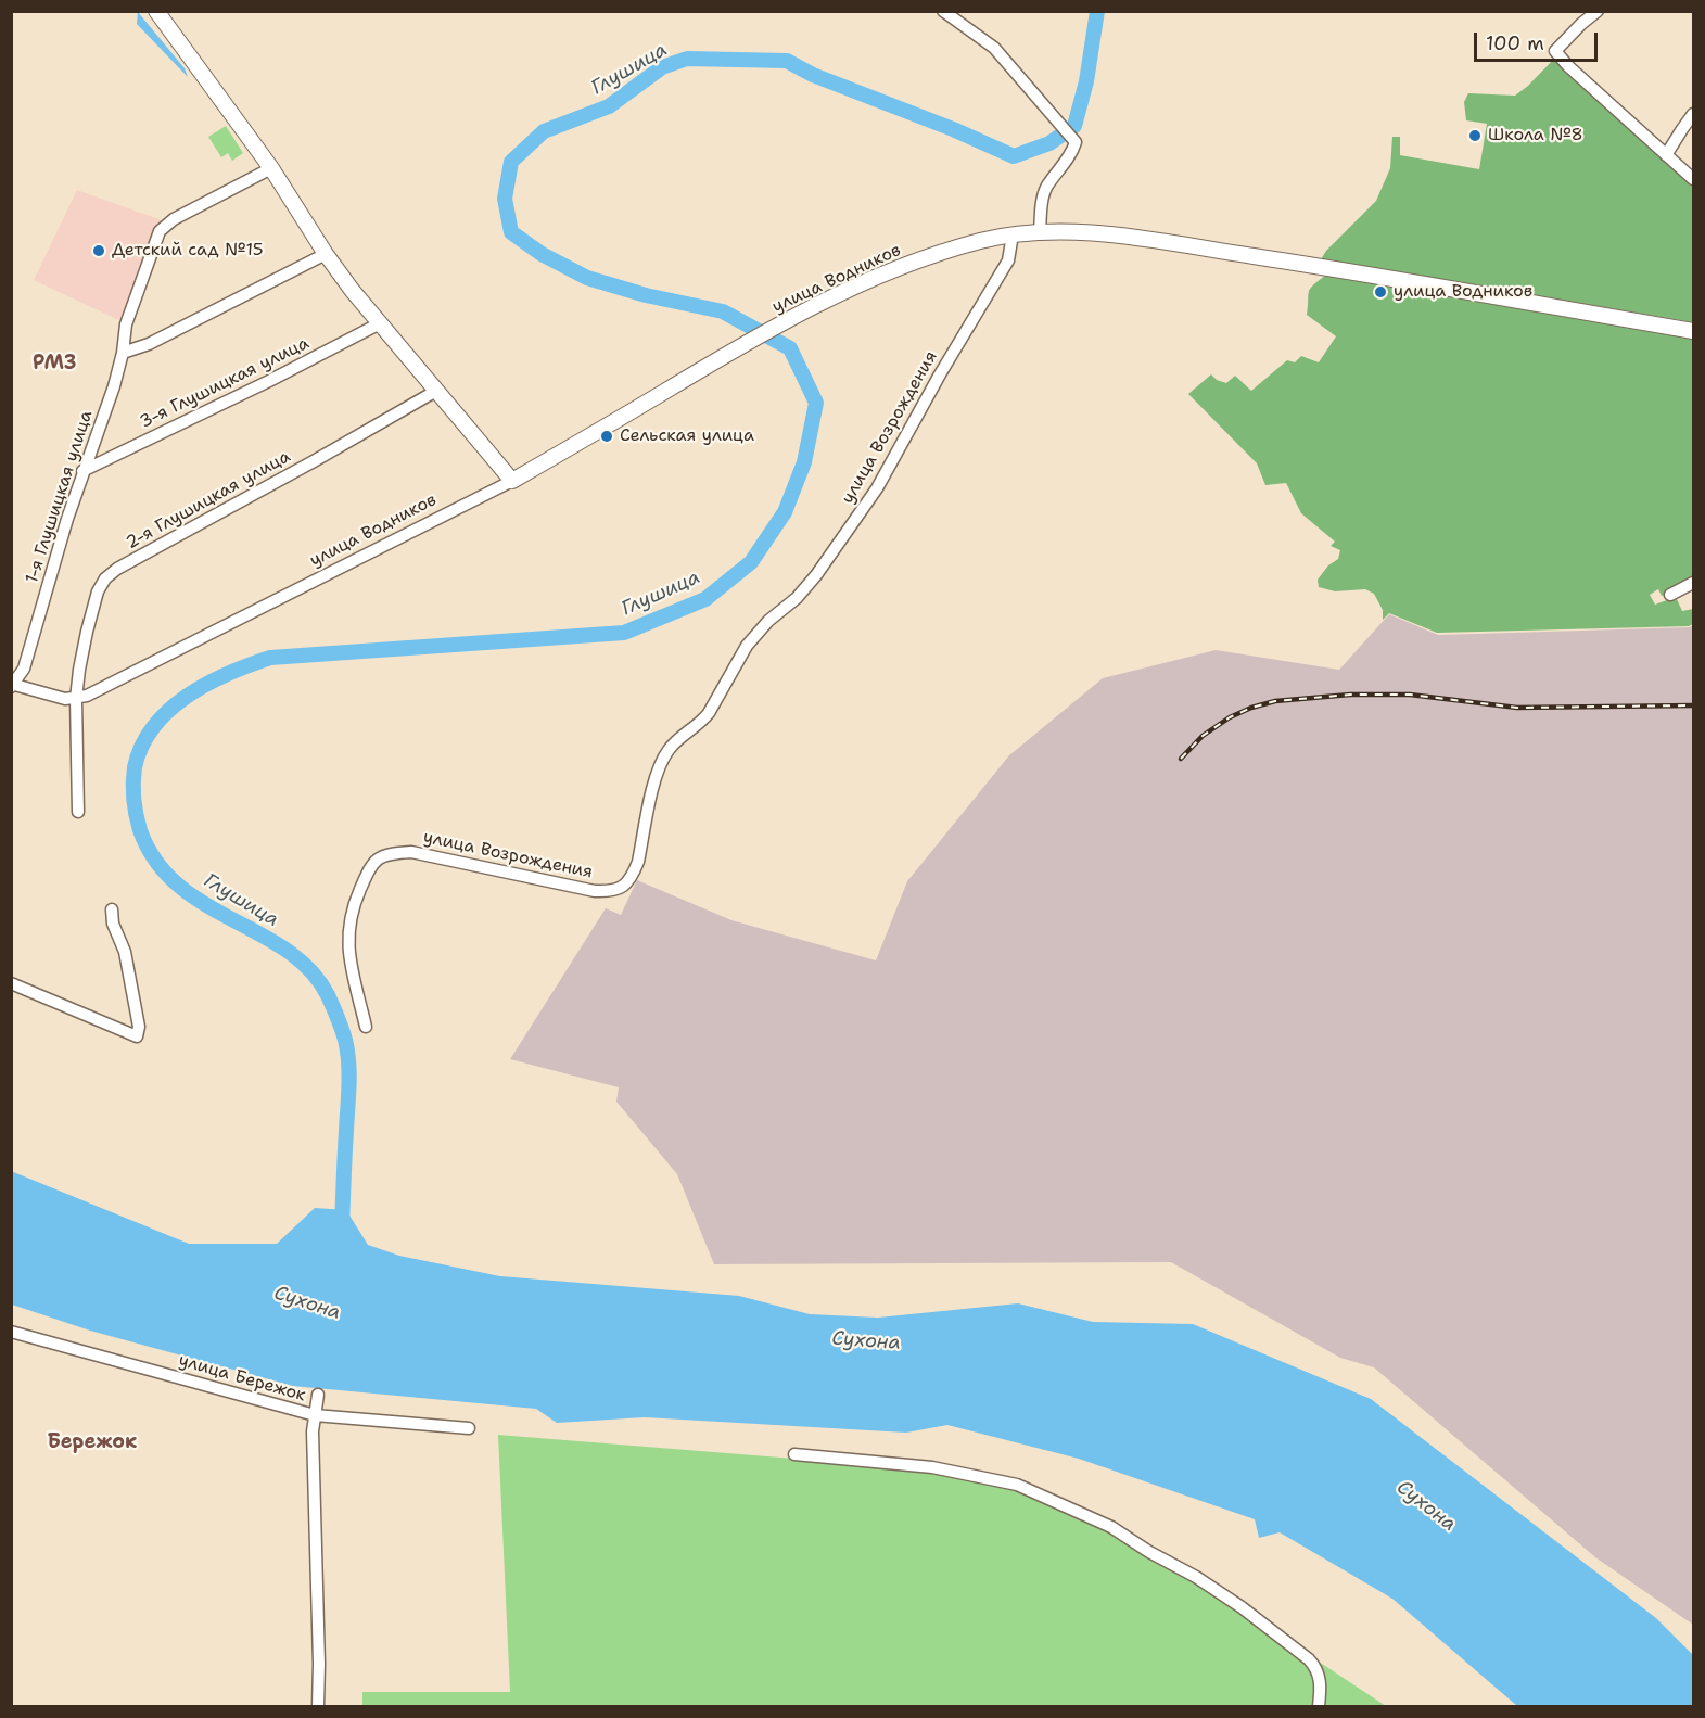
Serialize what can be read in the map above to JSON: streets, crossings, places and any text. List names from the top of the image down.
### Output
{
  "streets": {
    "main road": ["улица Водников"],
    "street": [
      "3-я Глушицкая улица",
      "улица Возрождения",
      "1-я Глушицкая улица",
      "2-я Глушицкая улица",
      "улица Бережок"
    ]
  },
  "crossings": [
    ["улица Водников", "улица Возрождения"],
    ["улица Водников", "2-я Глушицкая улица"],
    ["3-я Глушицкая улица", "1-я Глушицкая улица"]
  ],
  "districts": ["РМЗ", "Бережок"],
  "water": ["Глушица", "Сухона"],
  "places": [
    "Школа №8",
    "Детский сад №15",
    "улица Водников",
    "Сельская улица"
  ],
  "scale_bar": "100 m"
}
